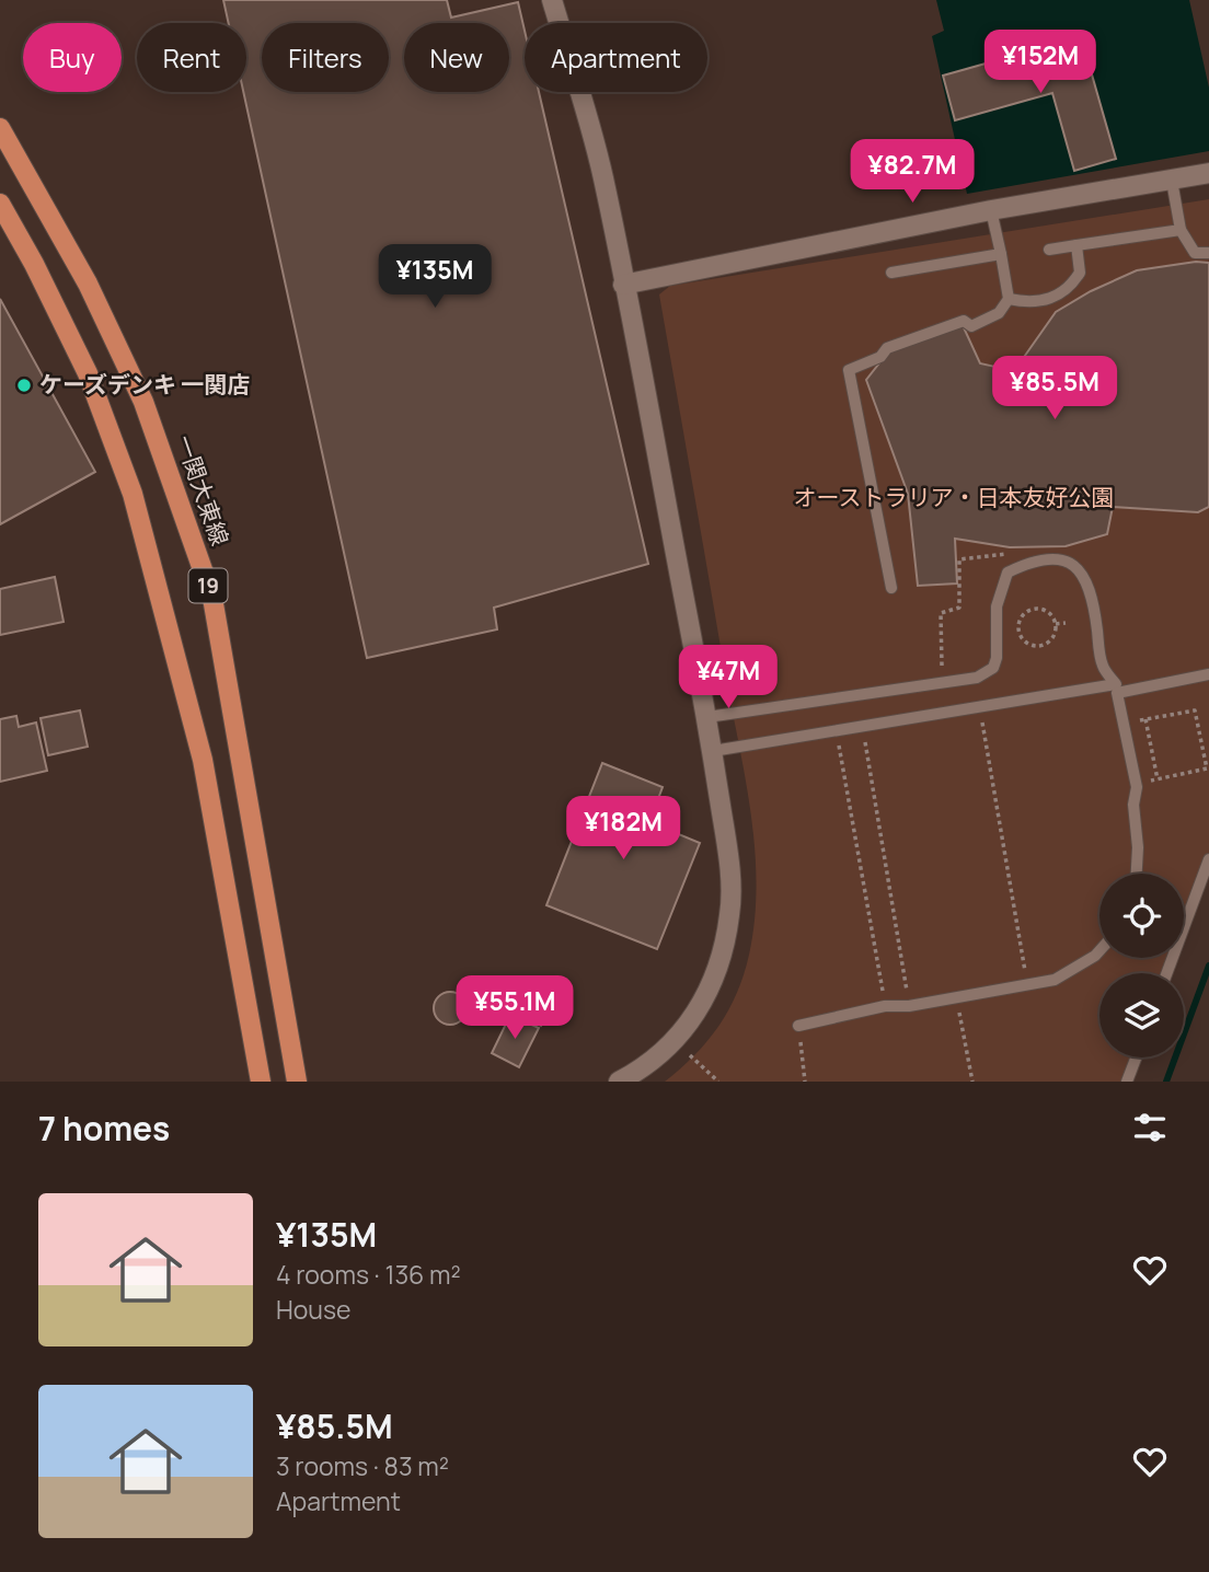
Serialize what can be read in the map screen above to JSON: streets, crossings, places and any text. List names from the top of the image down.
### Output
{
  "streets": {
    "main road": ["一関大東線", "19"]
  },
  "parks": ["オーストラリア・日本友好公園"],
  "places": ["ケーズデンキ 一関店"],
  "page": {
    "chip": [
      "Buy",
      "Rent",
      "Filters",
      "New",
      "Apartment"
    ],
    "price": [
      "¥152M",
      "¥82.7M",
      "¥135M",
      "¥85.5M",
      "¥47M",
      "¥182M",
      "¥55.1M"
    ],
    "heading": "7 homes",
    "list": [
      {
        "name": "¥135M",
        "note": "4 rooms · 136 m² · House"
      },
      {
        "name": "¥85.5M",
        "note": "3 rooms · 83 m² · Apartment"
      }
    ]
  }
}
